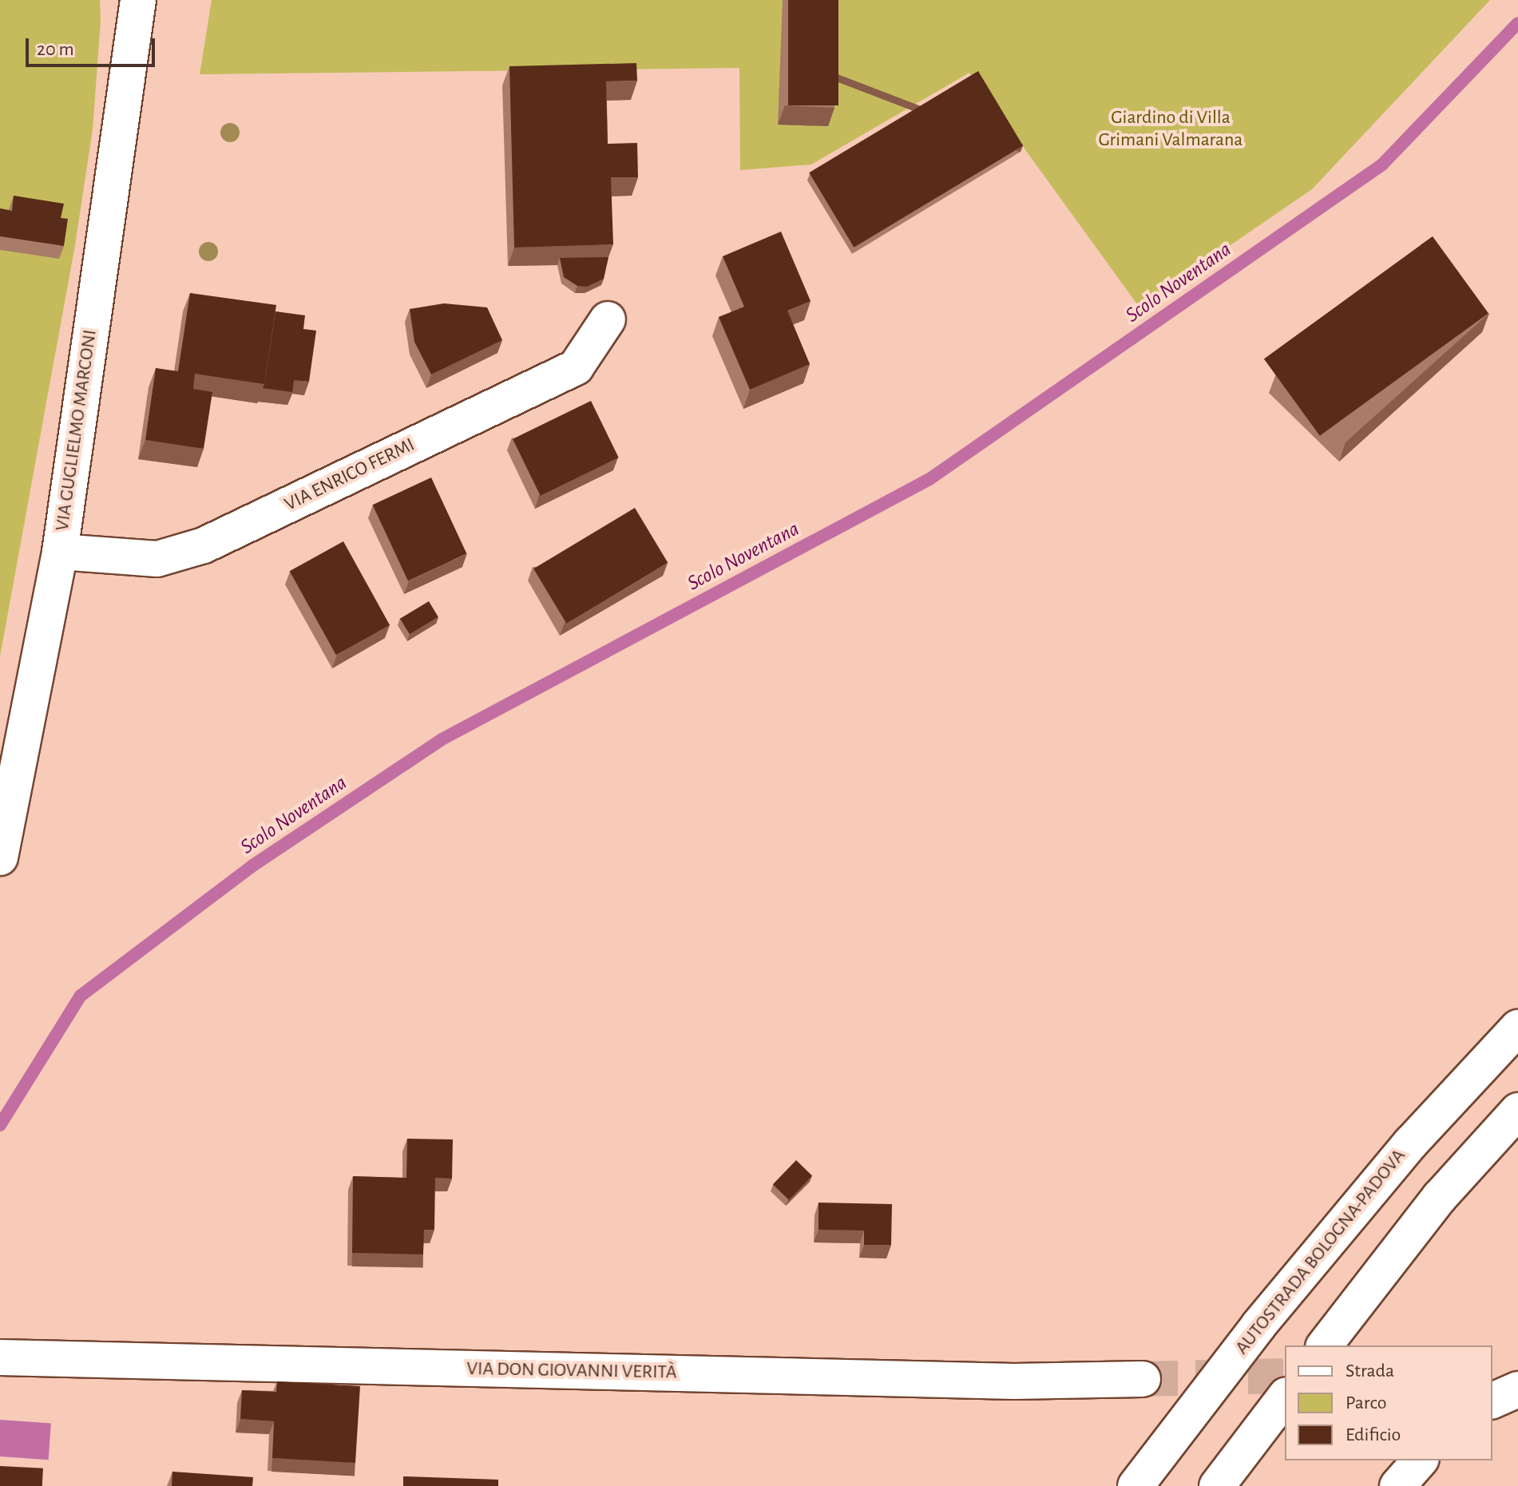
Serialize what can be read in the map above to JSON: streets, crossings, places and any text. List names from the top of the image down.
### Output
{
  "streets": {
    "main road": [
      "VIA GUGLIELMO MARCONI",
      "VIA ENRICO FERMI",
      "AUTOSTRADA BOLOGNA-PADOVA",
      "VIA DON GIOVANNI VERITÀ"
    ]
  },
  "crossings": [
    ["VIA GUGLIELMO MARCONI", "VIA ENRICO FERMI"]
  ],
  "water": ["Scolo Noventana"],
  "parks": ["Giardino di Villa Grimani Valmarana"],
  "legend": ["Strada", "Parco", "Edificio"],
  "scale_bar": "20 m"
}
